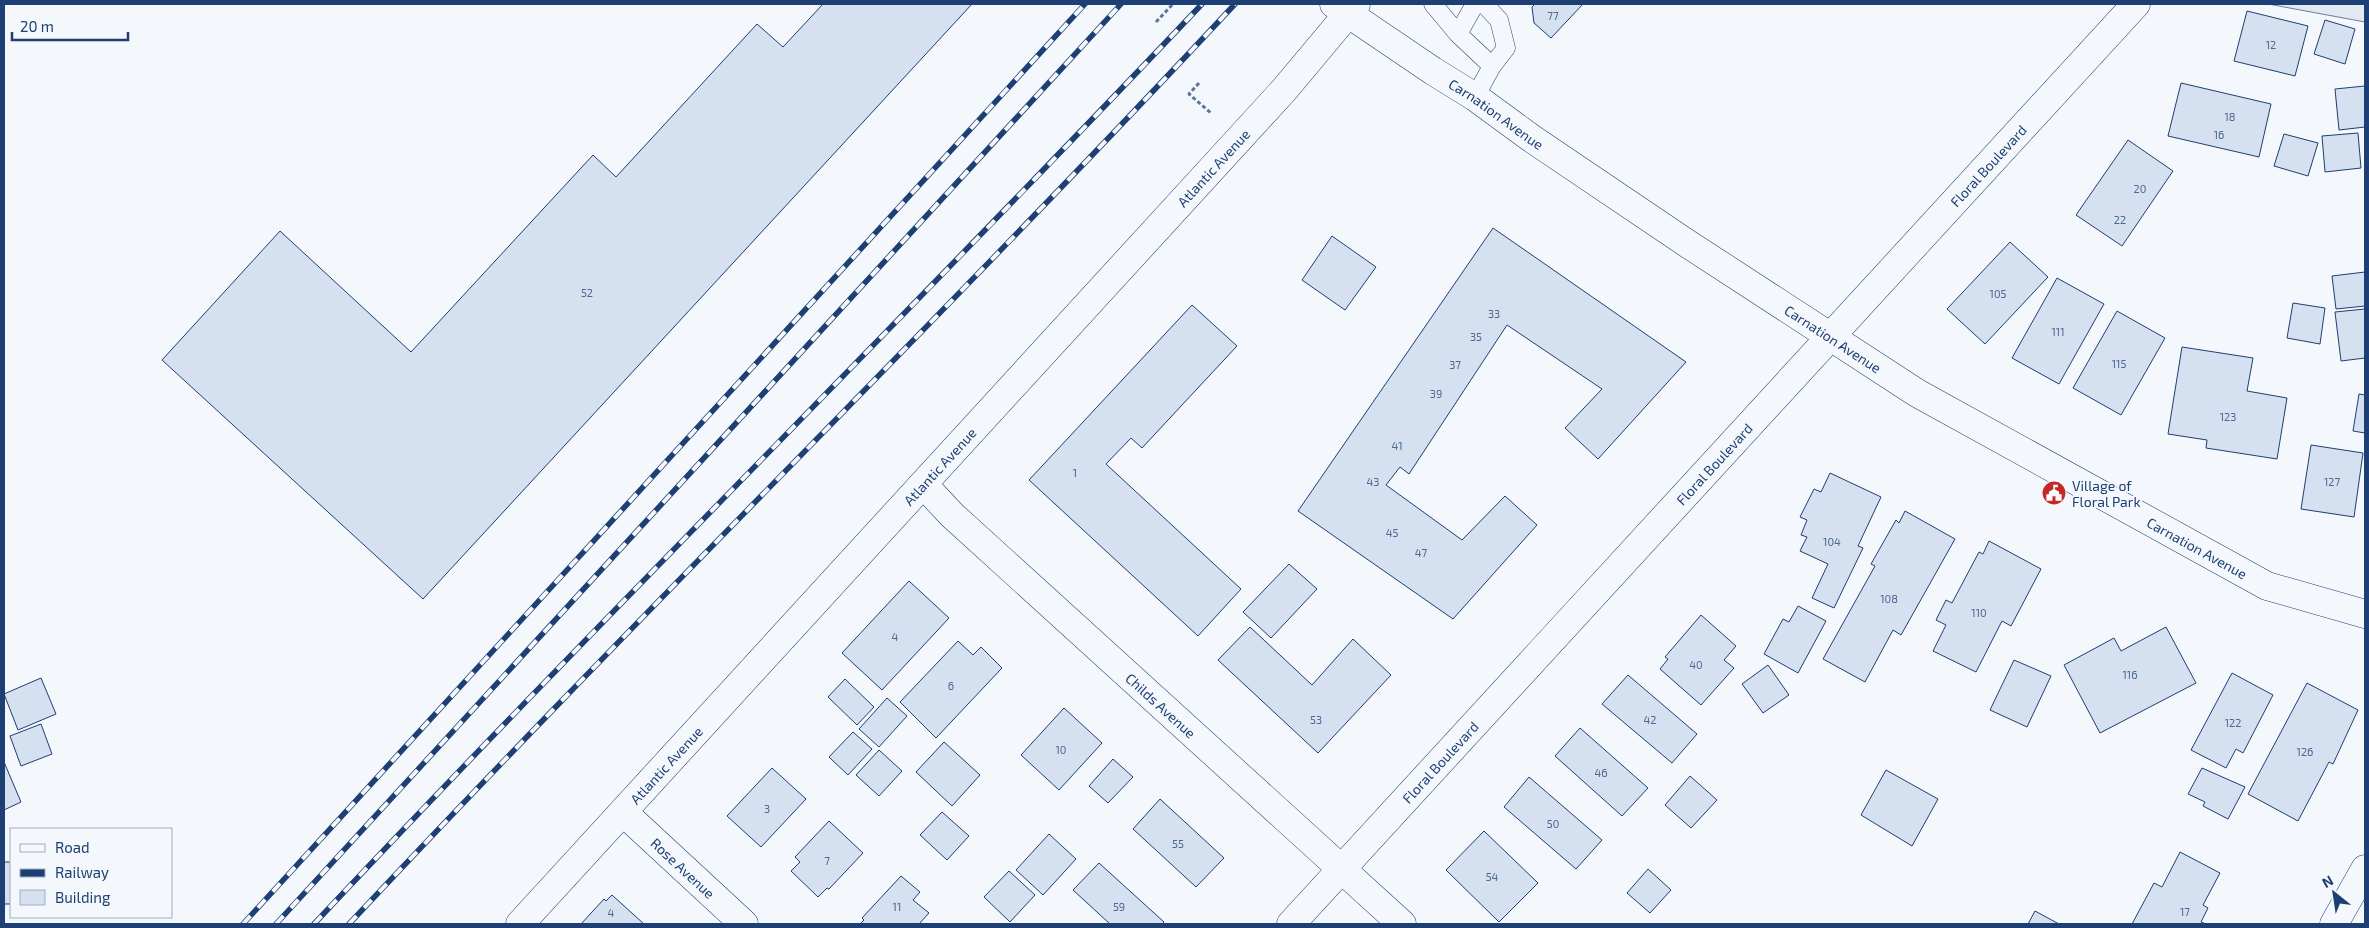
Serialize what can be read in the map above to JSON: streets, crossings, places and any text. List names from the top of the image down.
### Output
{
  "streets": {
    "street": [
      "Carnation Avenue",
      "Floral Boulevard",
      "Atlantic Avenue",
      "Childs Avenue",
      "Rose Avenue"
    ]
  },
  "crossings": [
    ["Carnation Avenue", "Floral Boulevard"],
    ["Carnation Avenue", "Atlantic Avenue"],
    ["Floral Boulevard", "Childs Avenue"],
    ["Atlantic Avenue", "Childs Avenue"],
    ["Atlantic Avenue", "Rose Avenue"]
  ],
  "places": {
    "public building": ["Village of Floral Park"]
  },
  "house_numbers": [
    "77",
    "12",
    "18",
    "16",
    "20",
    "22",
    "52",
    "105",
    "33",
    "111",
    "35",
    "115",
    "37",
    "39",
    "123",
    "41",
    "1",
    "43",
    "127",
    "45",
    "104",
    "47",
    "108",
    "110",
    "4",
    "40",
    "116",
    "6",
    "53",
    "42",
    "122",
    "10",
    "126",
    "46",
    "3",
    "50",
    "55",
    "7",
    "54",
    "11",
    "59",
    "17",
    "4"
  ],
  "legend": ["Road", "Railway", "Building"],
  "scale_bar": "20 m",
  "north": "top left"
}
